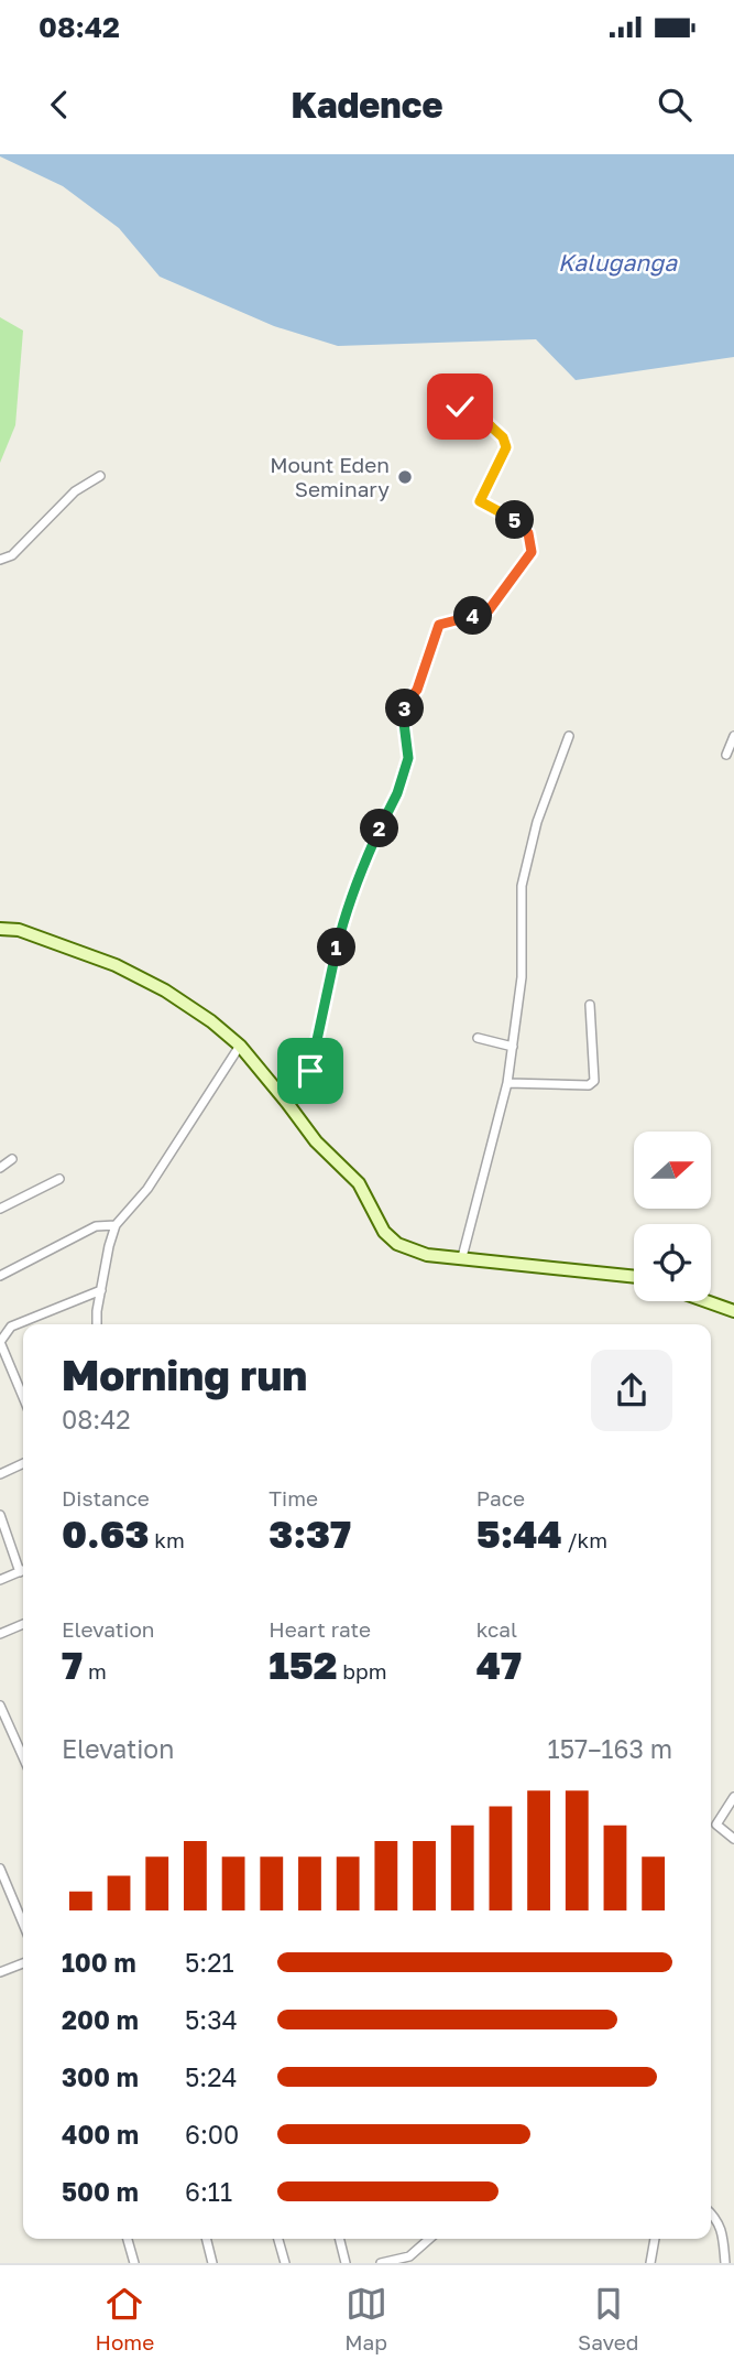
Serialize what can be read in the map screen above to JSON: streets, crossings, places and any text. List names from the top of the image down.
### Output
{
  "water": ["Kaluganga"],
  "places": ["Mount Eden Seminary"],
  "north": "right",
  "page": {
    "status": "08:42",
    "header": "Kadence",
    "pins": [
      "5",
      "4",
      "3",
      "2",
      "1"
    ],
    "heading": ["Morning run", "08:42"],
    "stats": [
      ["Distance", "0.63 km"],
      ["Time", "3:37"],
      ["Pace", "5:44 /km"],
      ["Elevation", "7 m"],
      ["Heart rate", "152 bpm"],
      ["kcal", "47"]
    ],
    "chart": ["Elevation", "157–163 m"],
    "list": [
      {
        "name": "100 m",
        "note": "5:21"
      },
      {
        "name": "200 m",
        "note": "5:34"
      },
      {
        "name": "300 m",
        "note": "5:24"
      },
      {
        "name": "400 m",
        "note": "6:00"
      },
      {
        "name": "500 m",
        "note": "6:11"
      }
    ],
    "tabs": ["Home", "Map", "Saved"]
  }
}
